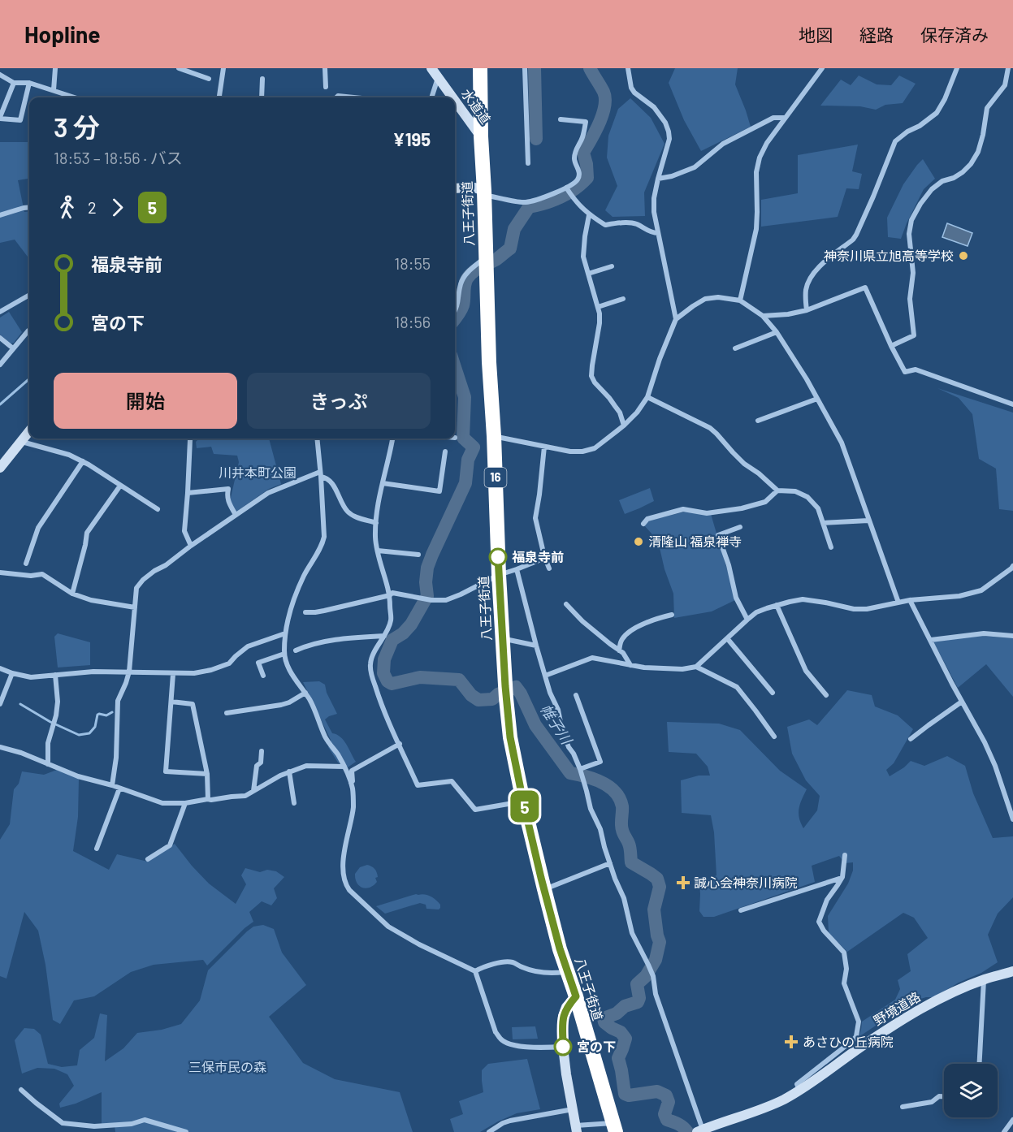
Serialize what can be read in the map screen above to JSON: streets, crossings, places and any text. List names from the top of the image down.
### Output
{
  "streets": {
    "highway": ["八王子街道", "16"],
    "street": ["水道道", "野境道路"]
  },
  "crossings": [
    ["水道道", "八王子街道"]
  ],
  "water": ["帷子川"],
  "parks": ["川井本町公園", "三保市民の森"],
  "places": {
    "other": [
      "神奈川県立旭高等学校",
      "清隆山 福泉禅寺",
      "福泉寺前",
      "宮の下"
    ],
    "health": ["誠心会神奈川病院", "あさひの丘病院"]
  },
  "lines": ["bus line 5"],
  "page": {
    "header": "Hopline",
    "nav": ["地図", "経路", "保存済み"],
    "on_map": "5",
    "heading": ["3 分", "18:53 – 18:56 · バス", "¥195"],
    "legs": ["2", "5"],
    "list": [
      {
        "name": "福泉寺前",
        "value": "18:55"
      },
      {
        "name": "宮の下",
        "value": "18:56"
      }
    ],
    "buttons": ["開始", "きっぷ"]
  }
}
